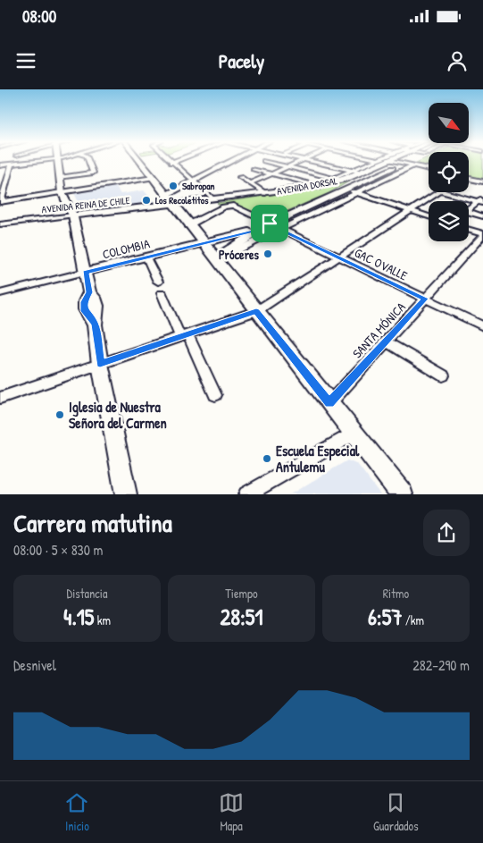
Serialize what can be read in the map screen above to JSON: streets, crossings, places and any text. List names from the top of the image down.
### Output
{
  "streets": {
    "main road": ["AVENIDA DORSAL", "AVENIDA REINA DE CHILE"],
    "street": ["COLOMBIA", "GAC OVALLE", "SANTA MÓNICA"]
  },
  "crossings": [
    ["AVENIDA DORSAL", "AVENIDA REINA DE CHILE"],
    ["AVENIDA DORSAL", "COLOMBIA"],
    ["AVENIDA DORSAL", "GAC OVALLE"],
    ["GAC OVALLE", "SANTA MÓNICA"]
  ],
  "places": [
    "Sabropan",
    "Los Recoletitos",
    "Próceres",
    "Iglesia de Nuestra Señora del Carmen",
    "Escuela Especial Antulemu"
  ],
  "north": "bottom right",
  "page": {
    "status": "08:00",
    "header": "Pacely",
    "heading": ["Carrera matutina", "08:00 · 5 × 830 m"],
    "stats": [
      ["Distancia", "4.15 km"],
      ["Tiempo", "28:51"],
      ["Ritmo", "6:57 /km"]
    ],
    "chart": ["Desnivel", "282–290 m"],
    "tabs": ["Inicio", "Mapa", "Guardados"]
  }
}
